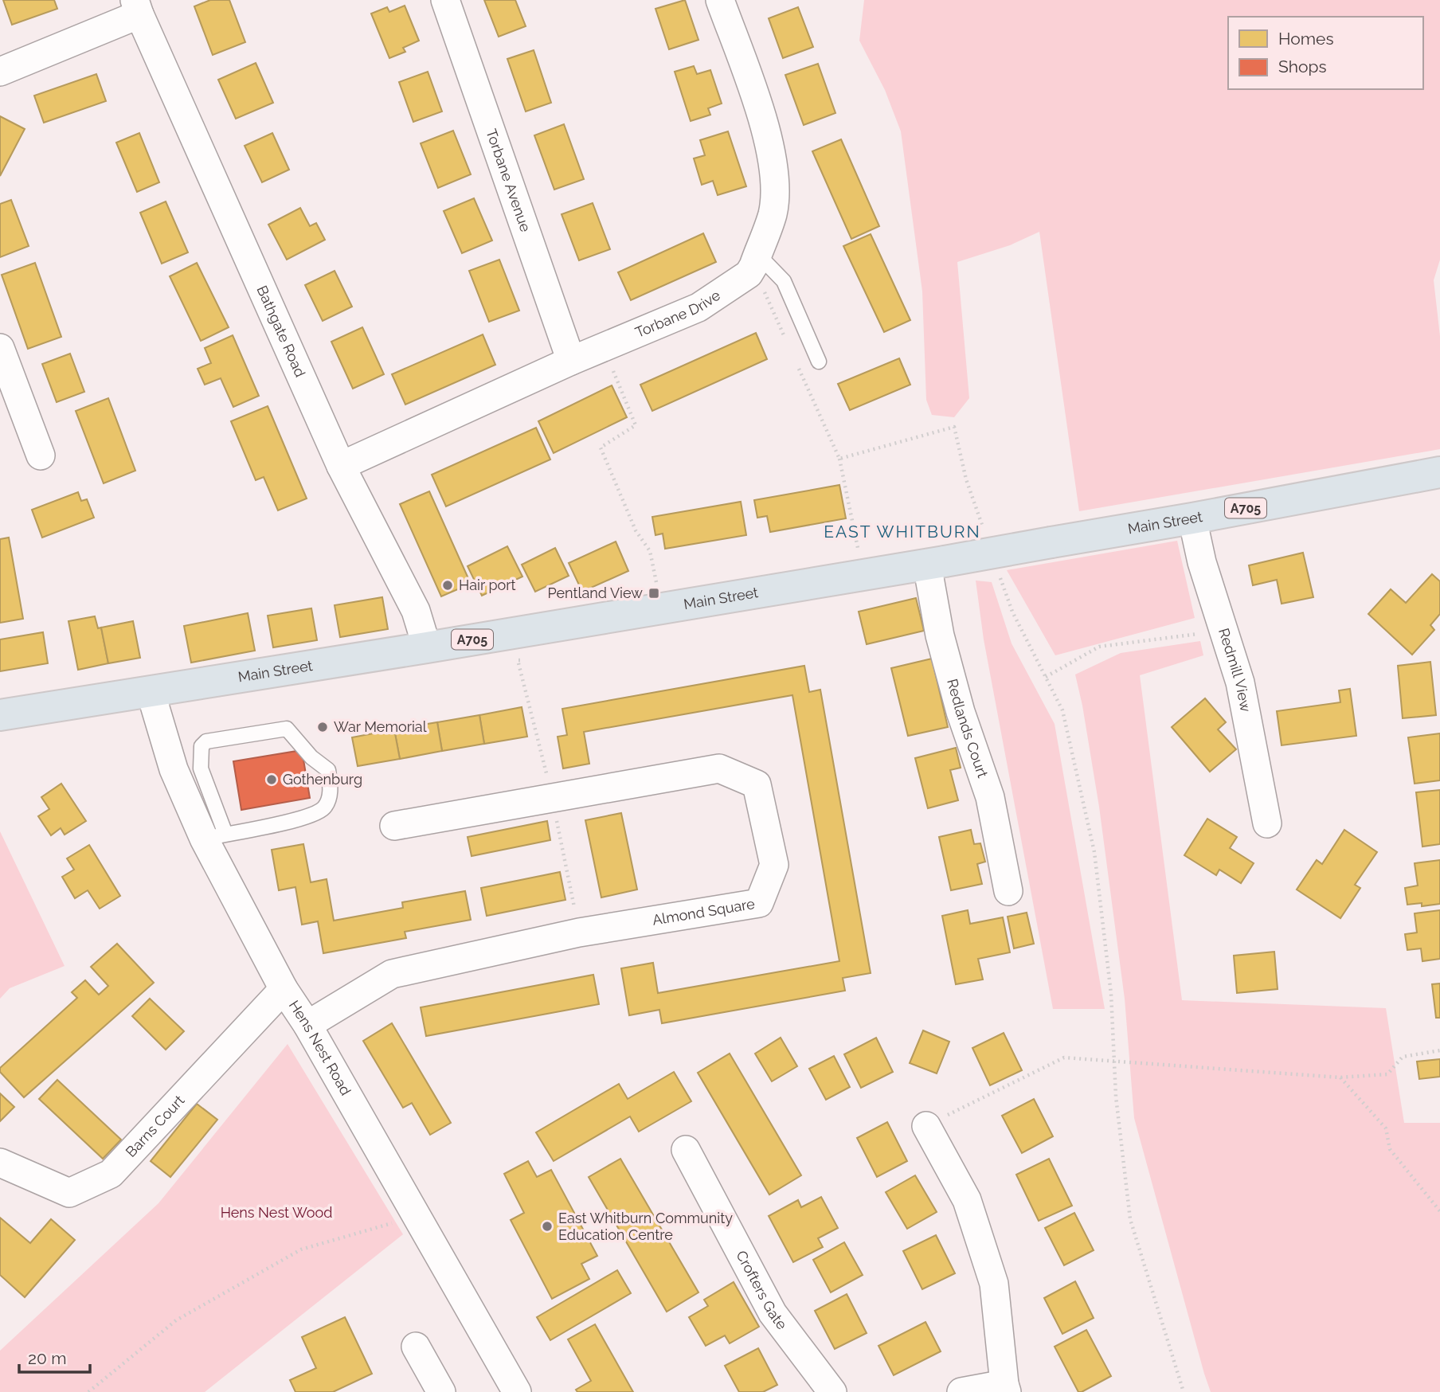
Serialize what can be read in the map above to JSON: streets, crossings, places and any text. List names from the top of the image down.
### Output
{
  "streets": {
    "main road": ["A705", "Main Street"],
    "street": [
      "Torbane Avenue",
      "Torbane Drive",
      "Bathgate Road",
      "Redmill View",
      "Redlands Court",
      "Almond Square",
      "Hens Nest Road",
      "Barns Court",
      "Crofters Gate"
    ]
  },
  "crossings": [
    ["Torbane Avenue", "Torbane Drive"],
    ["Torbane Drive", "Bathgate Road"],
    ["Bathgate Road", "Main Street"],
    ["Main Street", "Redmill View"],
    ["Main Street", "Redlands Court"],
    ["Main Street", "Hens Nest Road"],
    ["Almond Square", "Hens Nest Road"],
    ["Hens Nest Road", "Barns Court"]
  ],
  "districts": ["EAST WHITBURN"],
  "parks": ["Hens Nest Wood"],
  "places": {
    "other": [
      "Hair port",
      "War Memorial",
      "Gothenburg",
      "East Whitburn Community Education Centre"
    ],
    "transit": ["Pentland View"]
  },
  "legend": ["Homes", "Shops"],
  "scale_bar": "20 m"
}
